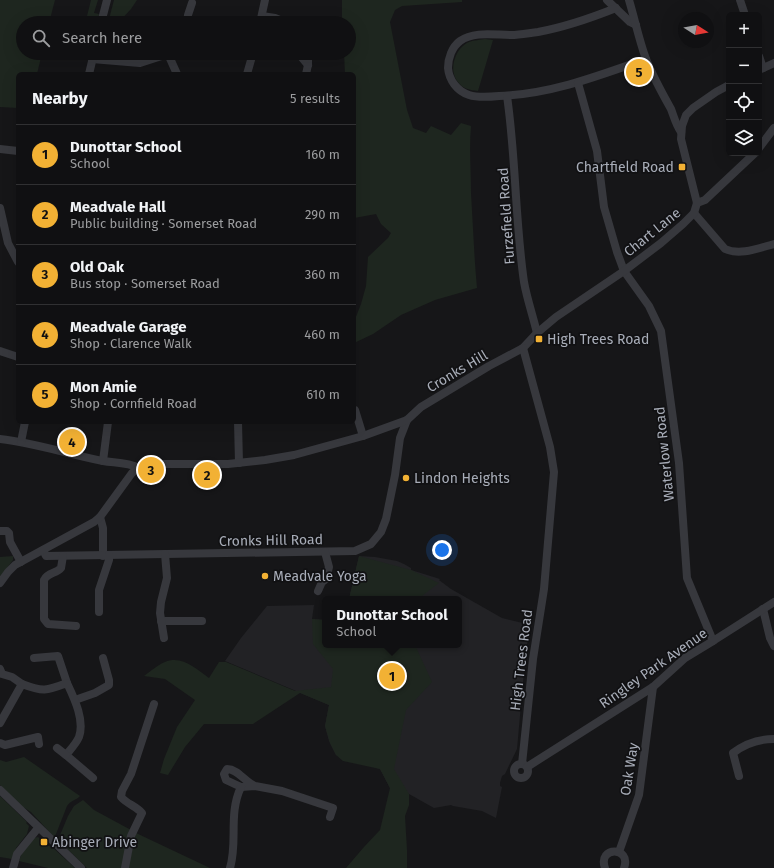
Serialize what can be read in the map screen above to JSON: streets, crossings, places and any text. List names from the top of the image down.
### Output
{
  "streets": {
    "street": [
      "Furzefield Road",
      "Chart Lane",
      "Cronks Hill",
      "Waterlow Road",
      "Cronks Hill Road",
      "High Trees Road",
      "Ringley Park Avenue",
      "Oak Way"
    ]
  },
  "crossings": [
    ["Furzefield Road", "Chart Lane"],
    ["Chart Lane", "Cronks Hill"],
    ["Chart Lane", "Waterlow Road"],
    ["Chart Lane", "High Trees Road"],
    ["Cronks Hill", "Cronks Hill Road"],
    ["Cronks Hill", "High Trees Road"],
    ["Waterlow Road", "Ringley Park Avenue"],
    ["High Trees Road", "Ringley Park Avenue"],
    ["Ringley Park Avenue", "Oak Way"]
  ],
  "places": {
    "transit": ["Chartfield Road", "High Trees Road", "Abinger Drive"],
    "other": ["Lindon Heights", "Meadvale Yoga"]
  },
  "north": "right",
  "page": {
    "map_buttons": ["+", "−"],
    "search": "Search here",
    "pins": [
      "5",
      "4",
      "3",
      "2",
      "1"
    ],
    "heading": ["Nearby", "5 results"],
    "list": [
      {
        "mark": "1",
        "name": "Dunottar School",
        "note": "School",
        "value": "160 m"
      },
      {
        "mark": "2",
        "name": "Meadvale Hall",
        "note": "Public building · Somerset Road",
        "value": "290 m"
      },
      {
        "mark": "3",
        "name": "Old Oak",
        "note": "Bus stop · Somerset Road",
        "value": "360 m"
      },
      {
        "mark": "4",
        "name": "Meadvale Garage",
        "note": "Shop · Clarence Walk",
        "value": "460 m"
      },
      {
        "mark": "5",
        "name": "Mon Amie",
        "note": "Shop · Cornfield Road",
        "value": "610 m"
      }
    ],
    "popup": ["Dunottar School", "School"]
  }
}
